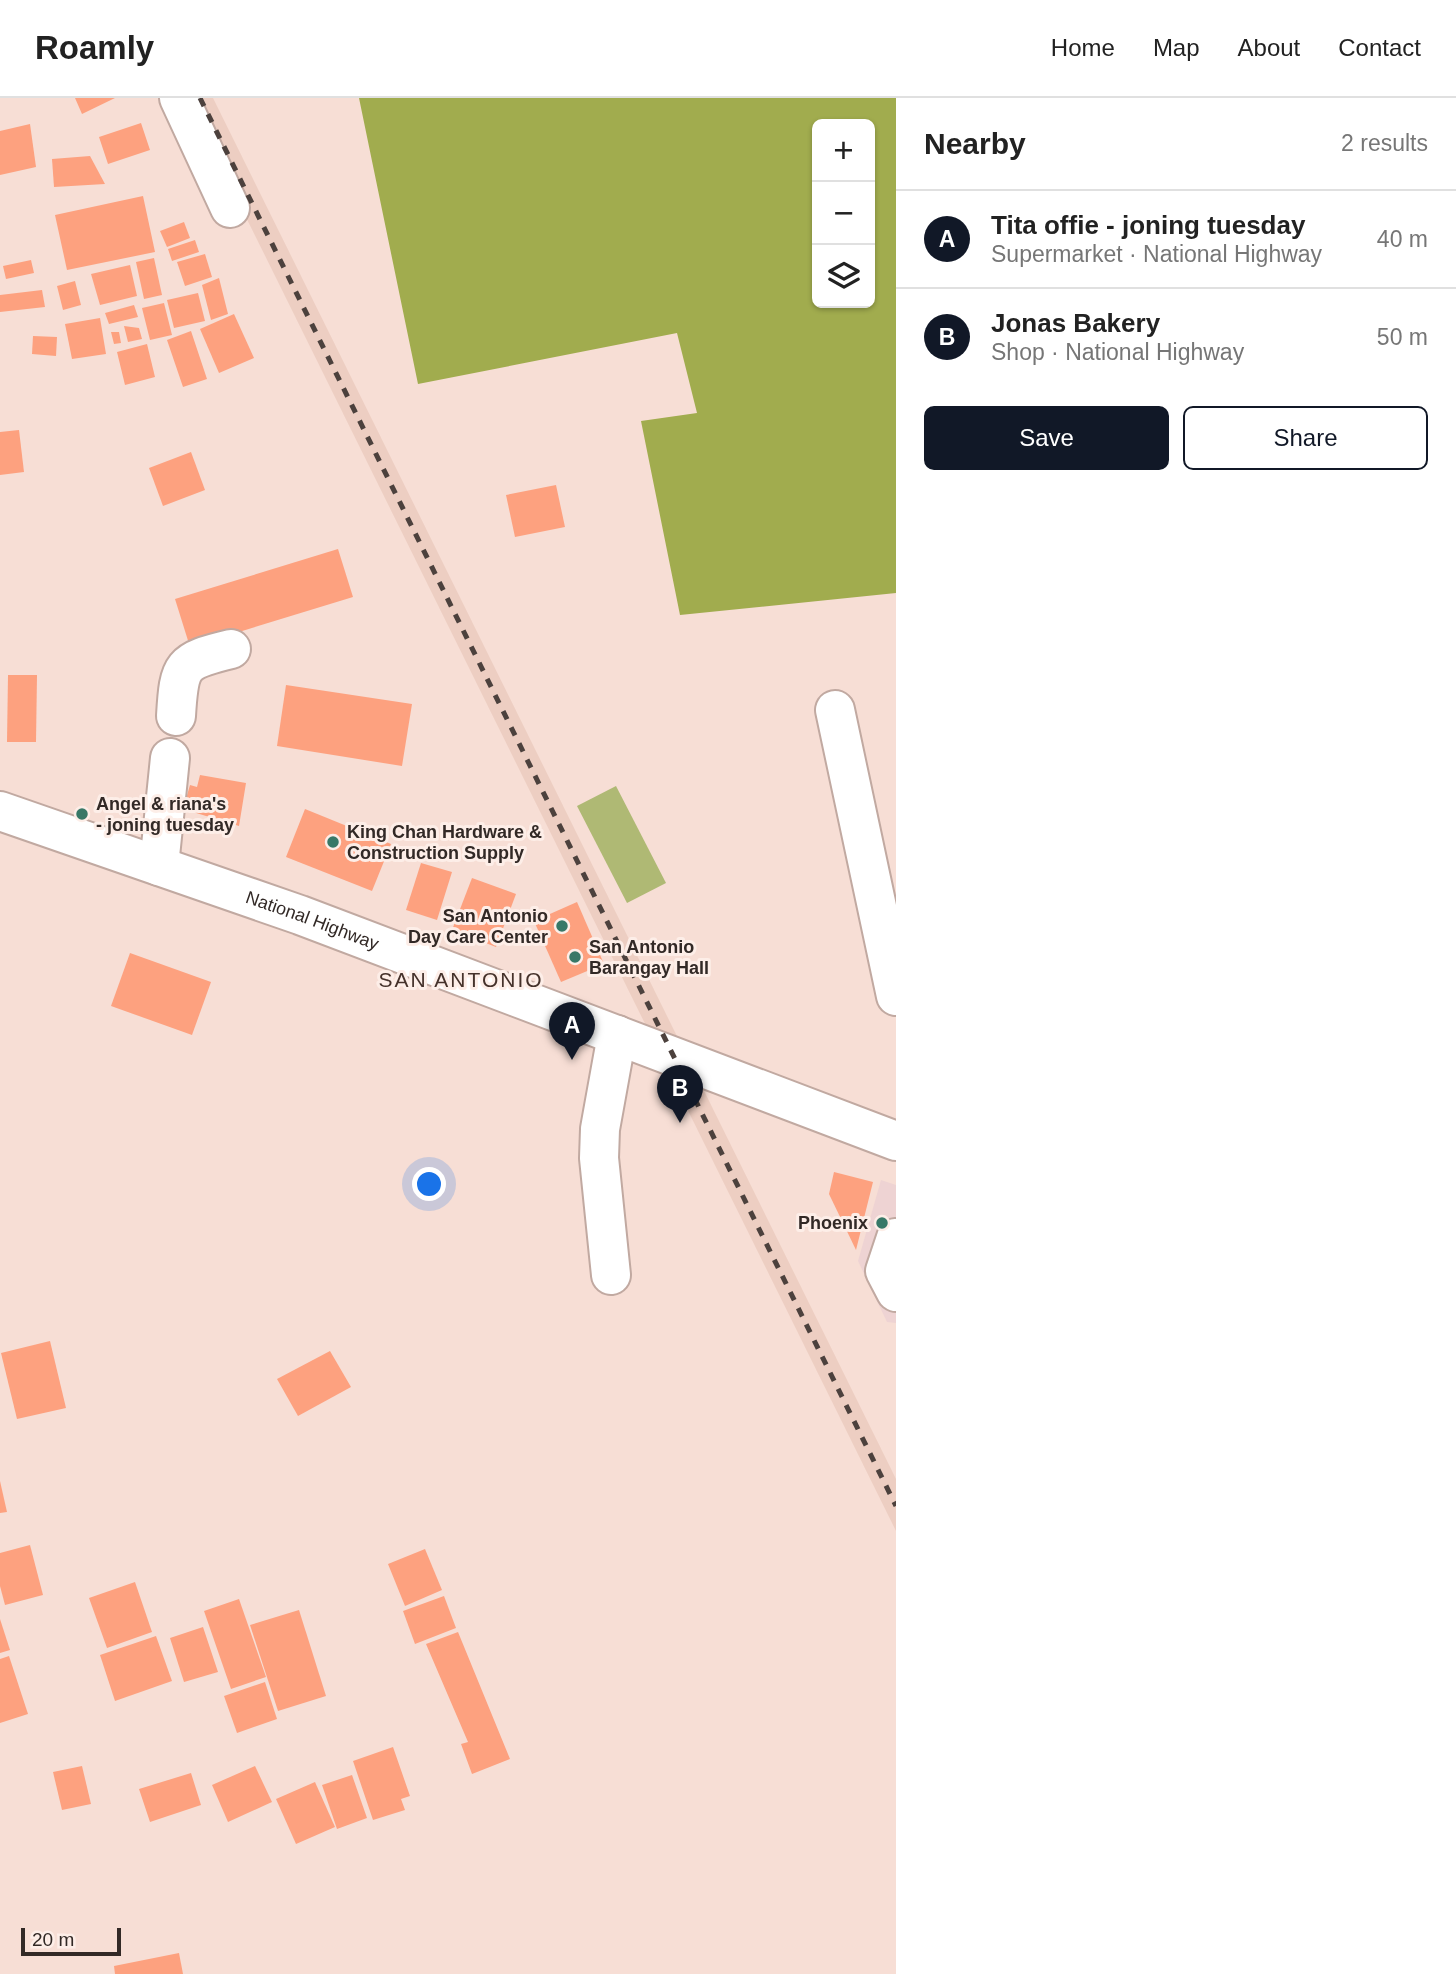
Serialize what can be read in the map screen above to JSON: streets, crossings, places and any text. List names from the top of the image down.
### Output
{
  "streets": {
    "main road": ["National Highway"]
  },
  "districts": ["SAN ANTONIO"],
  "places": [
    "Angel & riana's - joning tuesday",
    "King Chan Hardware & Construction Supply",
    "San Antonio Day Care Center",
    "San Antonio Barangay Hall",
    "Phoenix"
  ],
  "scale_bar": "20 m",
  "page": {
    "header": "Roamly",
    "nav": [
      "Home",
      "Map",
      "About",
      "Contact"
    ],
    "heading": ["Nearby", "2 results"],
    "map_buttons": ["+", "−"],
    "list": [
      {
        "mark": "A",
        "name": "Tita offie - joning tuesday",
        "note": "Supermarket · National Highway",
        "value": "40 m"
      },
      {
        "mark": "B",
        "name": "Jonas Bakery",
        "note": "Shop · National Highway",
        "value": "50 m"
      }
    ],
    "buttons": ["Save", "Share"],
    "pins": ["A", "B"],
    "scale": "20 m"
  }
}
